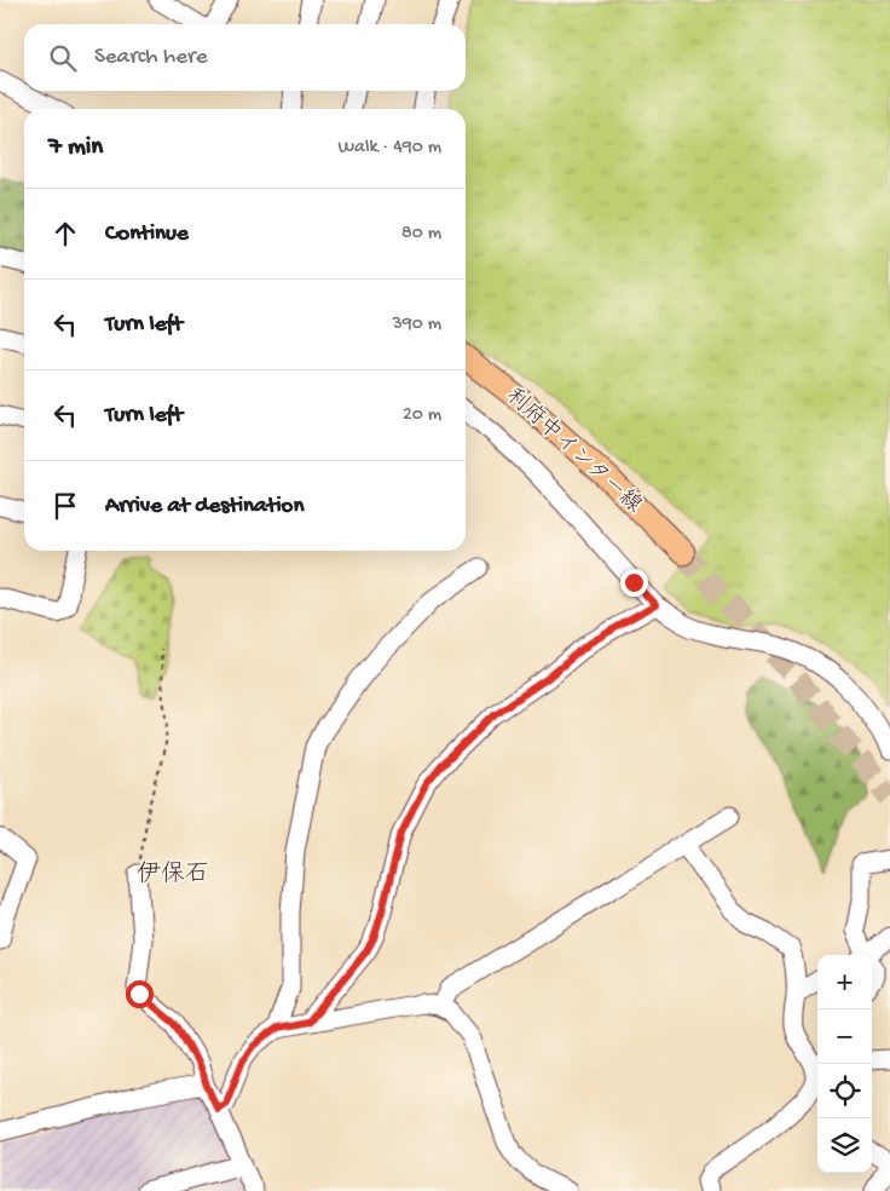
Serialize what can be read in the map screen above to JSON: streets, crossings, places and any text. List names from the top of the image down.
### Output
{
  "streets": {
    "main road": ["利府中インター線"]
  },
  "districts": ["伊保石"],
  "page": {
    "search": "Search here",
    "heading": ["7 min", "Walk · 490 m"],
    "list": [
      ["Continue", "80 m"],
      ["Turn left", "390 m"],
      ["Turn left", "20 m"],
      "Arrive at destination"
    ],
    "map_buttons": ["+", "−"]
  }
}
